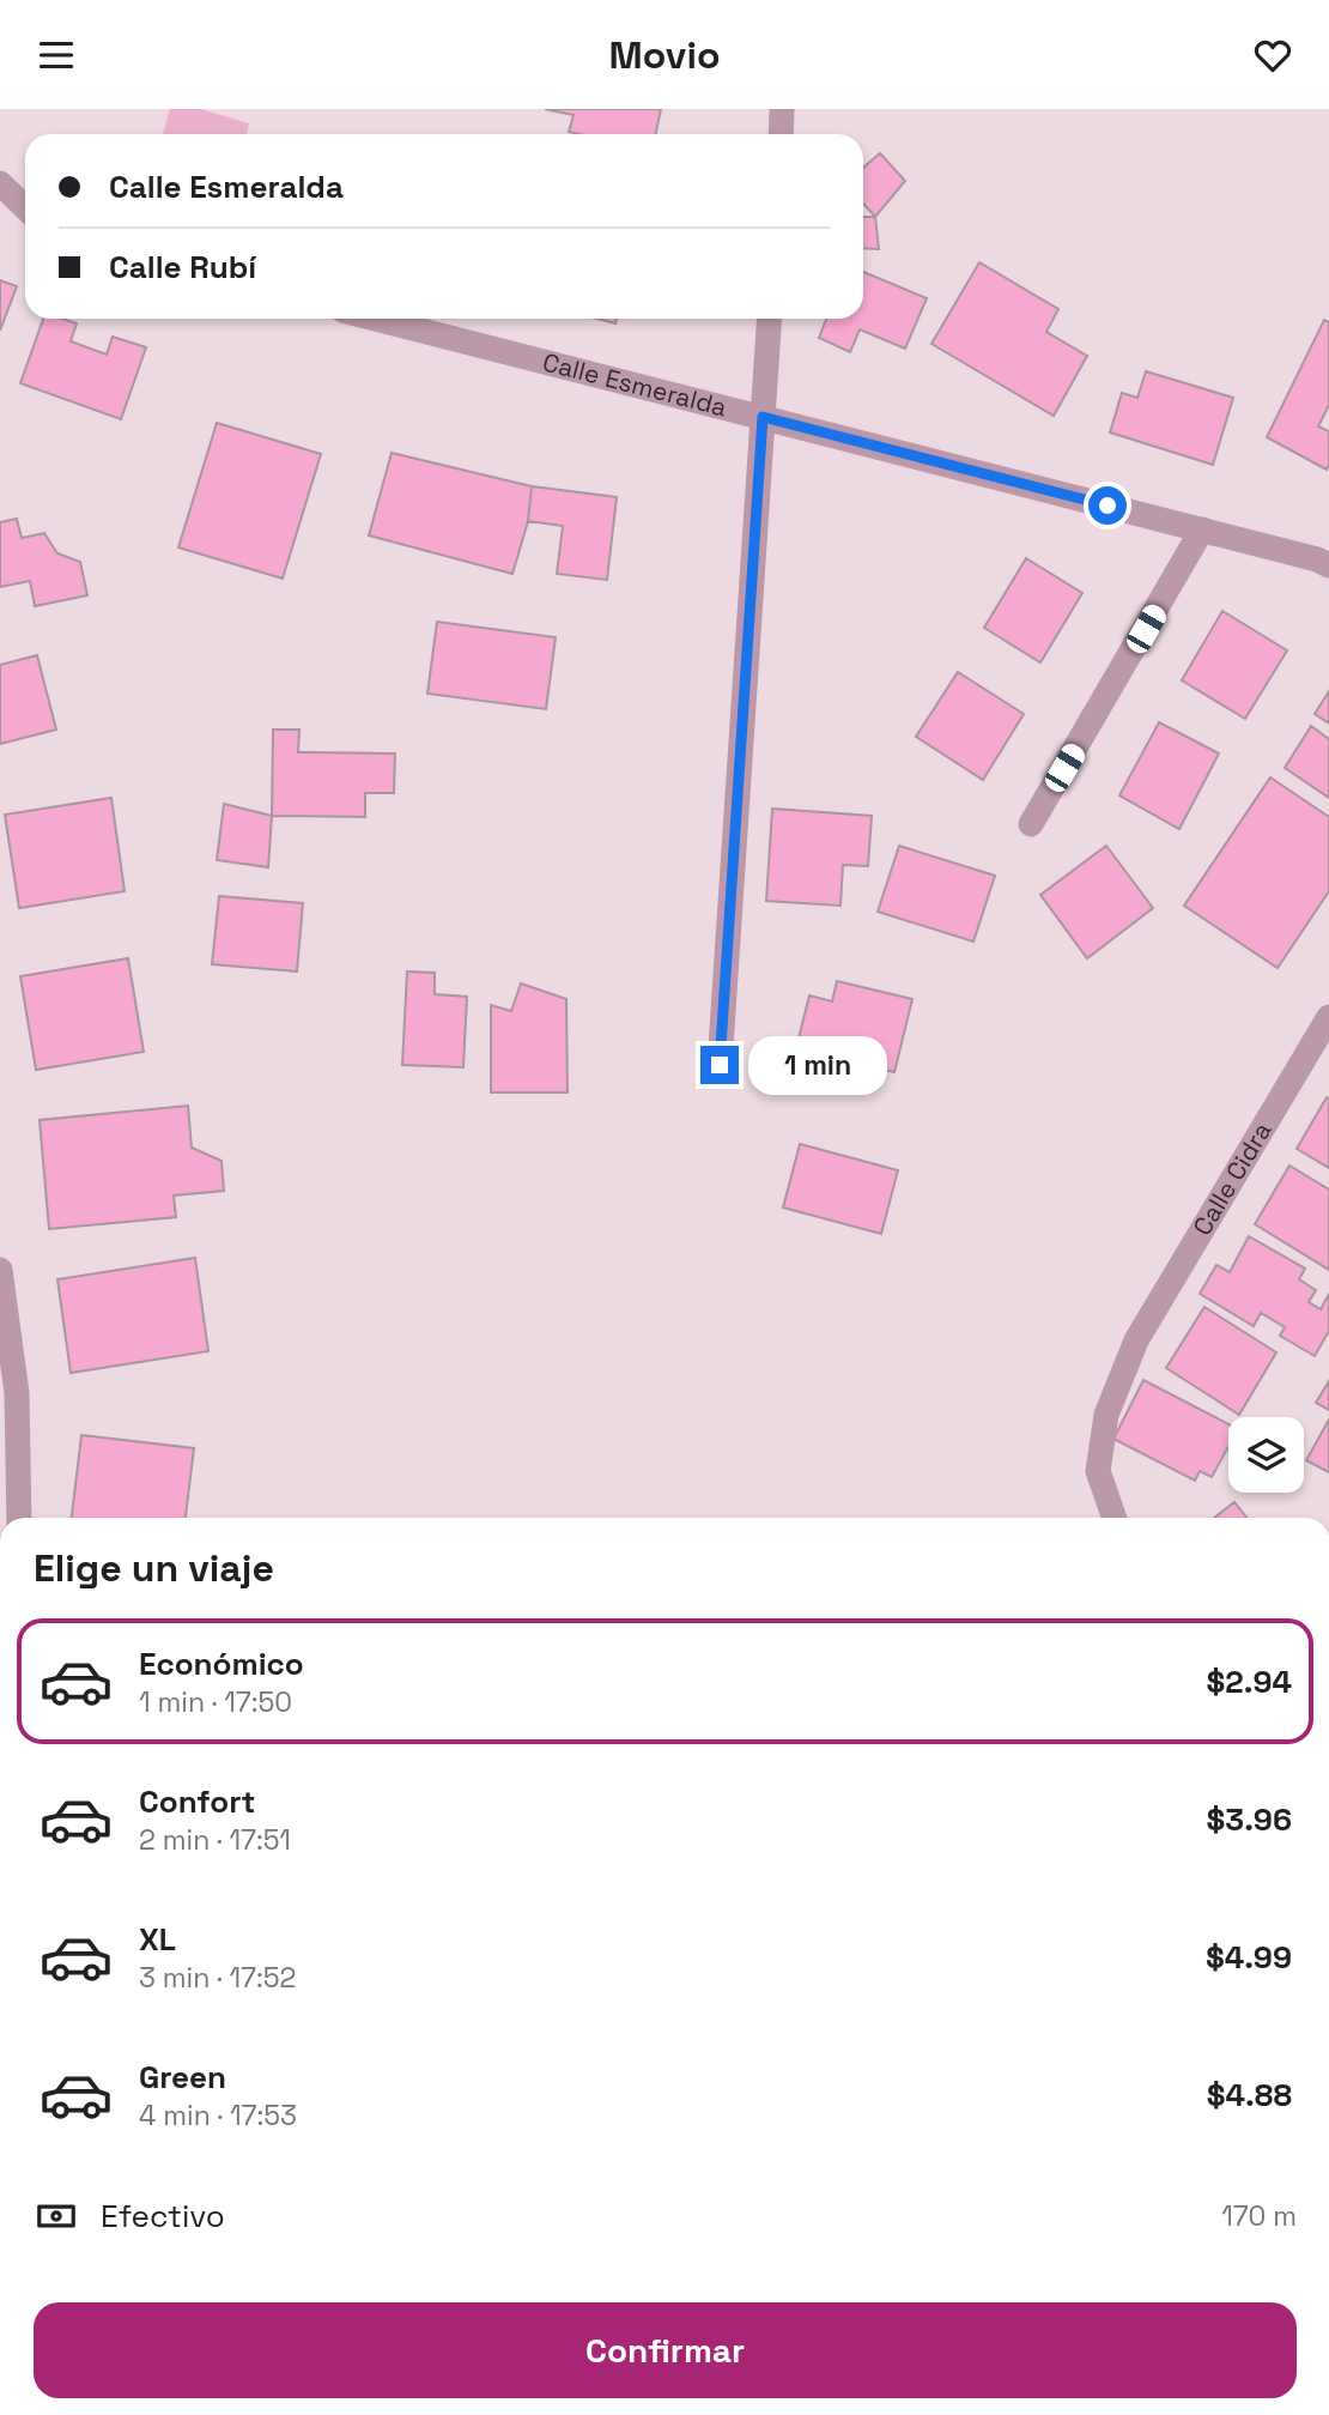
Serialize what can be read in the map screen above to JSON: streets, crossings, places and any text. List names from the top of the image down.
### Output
{
  "streets": {
    "street": ["Calle Esmeralda", "Calle Cidra"]
  },
  "page": {
    "header": "Movio",
    "banner": ["Calle Esmeralda", "Calle Rubí"],
    "bubble": "1 min",
    "heading": "Elige un viaje",
    "list": [
      {
        "name": "Económico",
        "note": "1 min · 17:50",
        "value": "$2.94"
      },
      {
        "name": "Confort",
        "note": "2 min · 17:51",
        "value": "$3.96"
      },
      {
        "name": "XL",
        "note": "3 min · 17:52",
        "value": "$4.99"
      },
      {
        "name": "Green",
        "note": "4 min · 17:53",
        "value": "$4.88"
      }
    ],
    "pay": ["Efectivo", "170 m"],
    "buttons": "Confirmar"
  }
}
